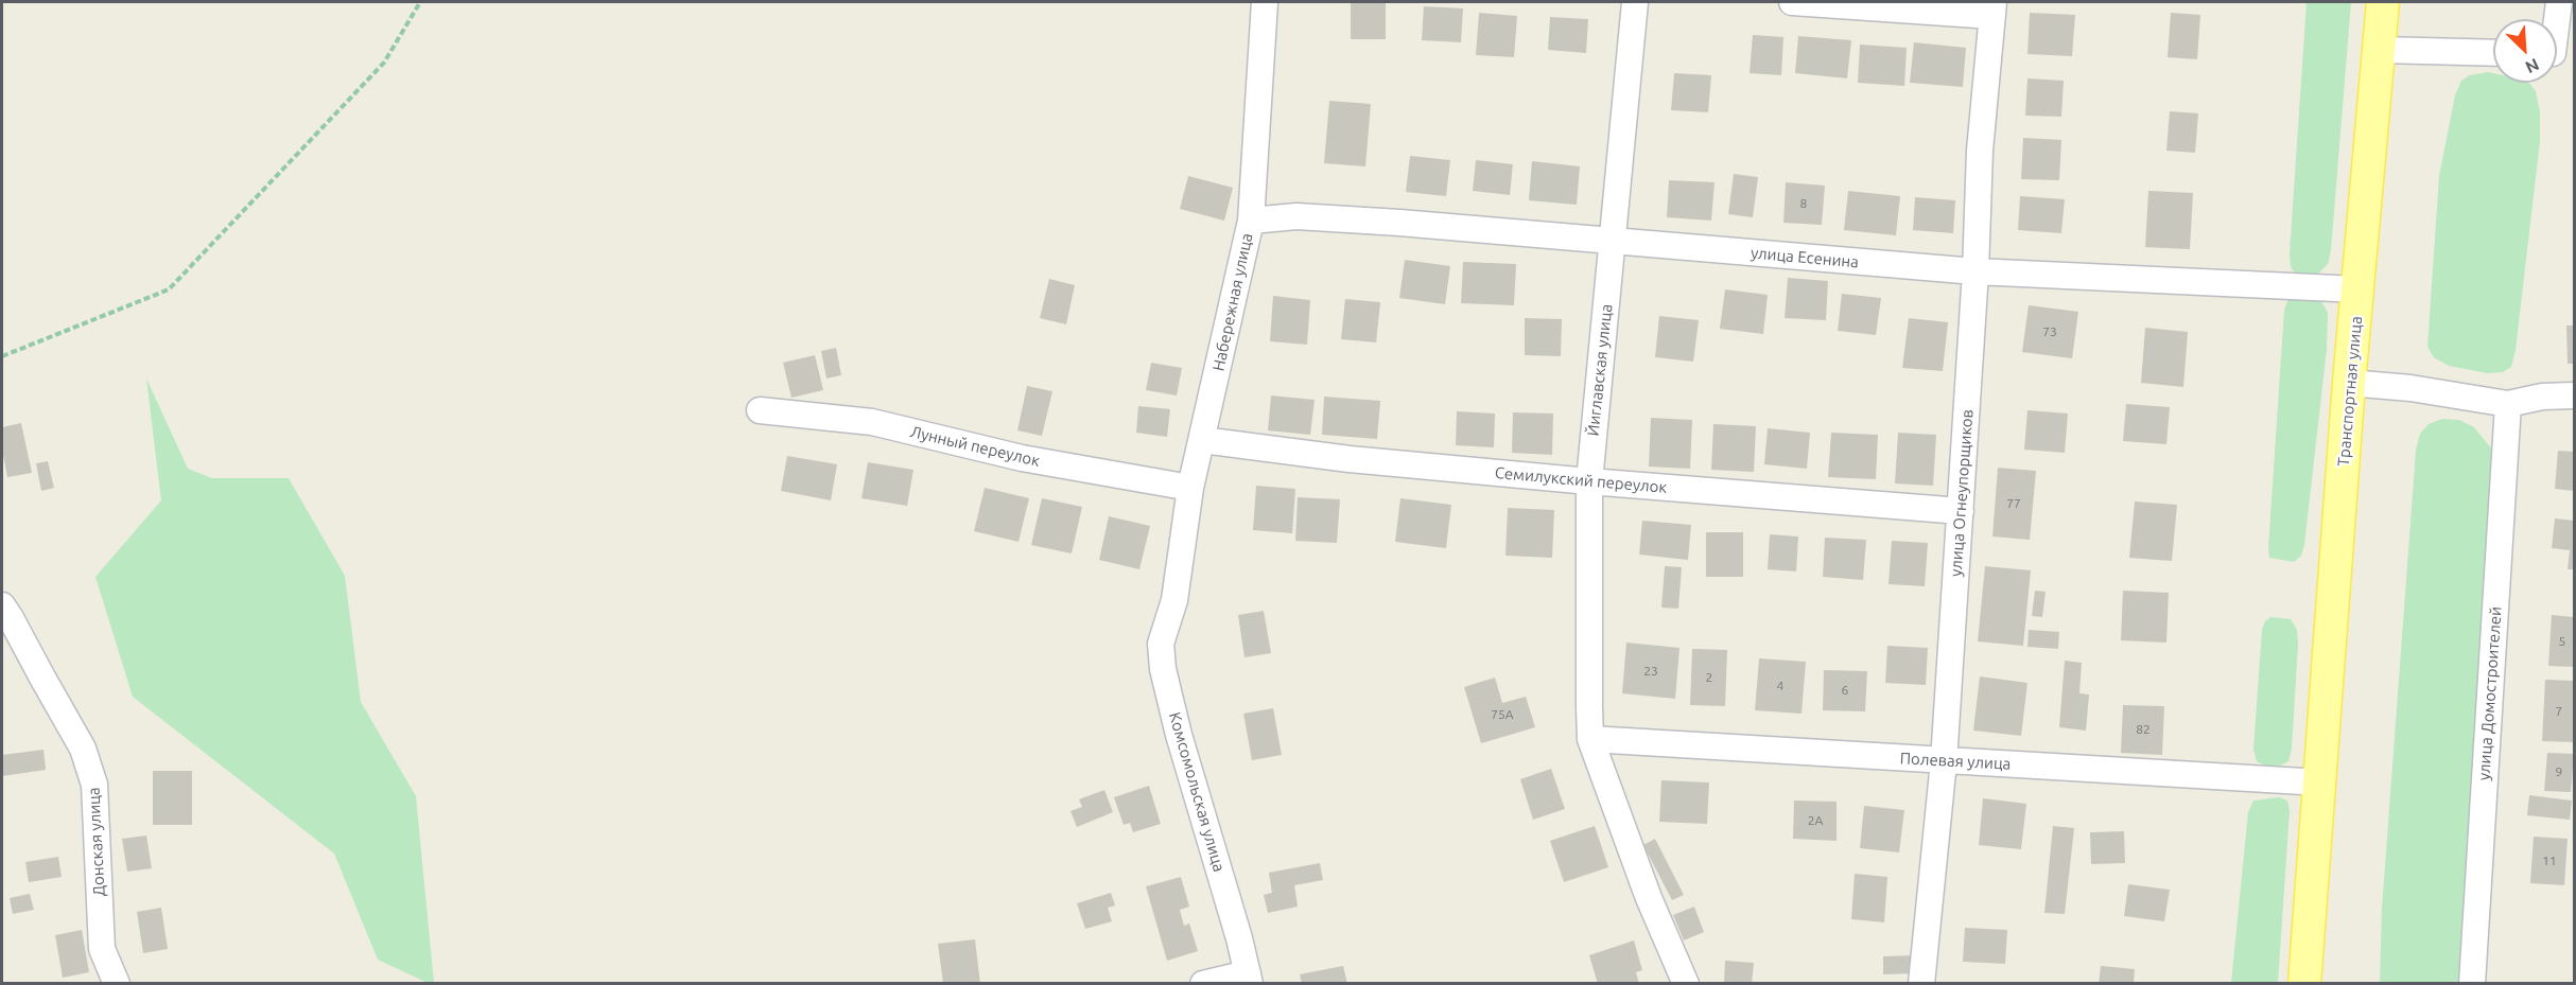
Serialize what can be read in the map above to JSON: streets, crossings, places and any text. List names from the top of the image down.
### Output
{
  "streets": {
    "main road": ["Транспортная улица"],
    "street": [
      "улица Есенина",
      "Набережная улица",
      "Йиглавская улица",
      "Лунный переулок",
      "Семилукский переулок",
      "улица Огнеупорщиков",
      "улица Домостроителей",
      "Полевая улица",
      "Комсомольская улица",
      "Донская улица"
    ]
  },
  "crossings": [
    ["улица Есенина", "Набережная улица"],
    ["улица Есенина", "Йиглавская улица"],
    ["улица Есенина", "Транспортная улица"],
    ["улица Есенина", "улица Огнеупорщиков"],
    ["Набережная улица", "Лунный переулок"],
    ["Набережная улица", "Семилукский переулок"],
    ["Набережная улица", "Комсомольская улица"],
    ["Йиглавская улица", "Семилукский переулок"],
    ["Йиглавская улица", "Полевая улица"],
    ["Транспортная улица", "Полевая улица"],
    ["Семилукский переулок", "улица Огнеупорщиков"],
    ["улица Огнеупорщиков", "Полевая улица"]
  ],
  "house_numbers": [
    "8",
    "73",
    "77",
    "5",
    "23",
    "2",
    "4",
    "6",
    "7",
    "75А",
    "82",
    "9",
    "2А",
    "11"
  ],
  "north": "bottom right"
}
